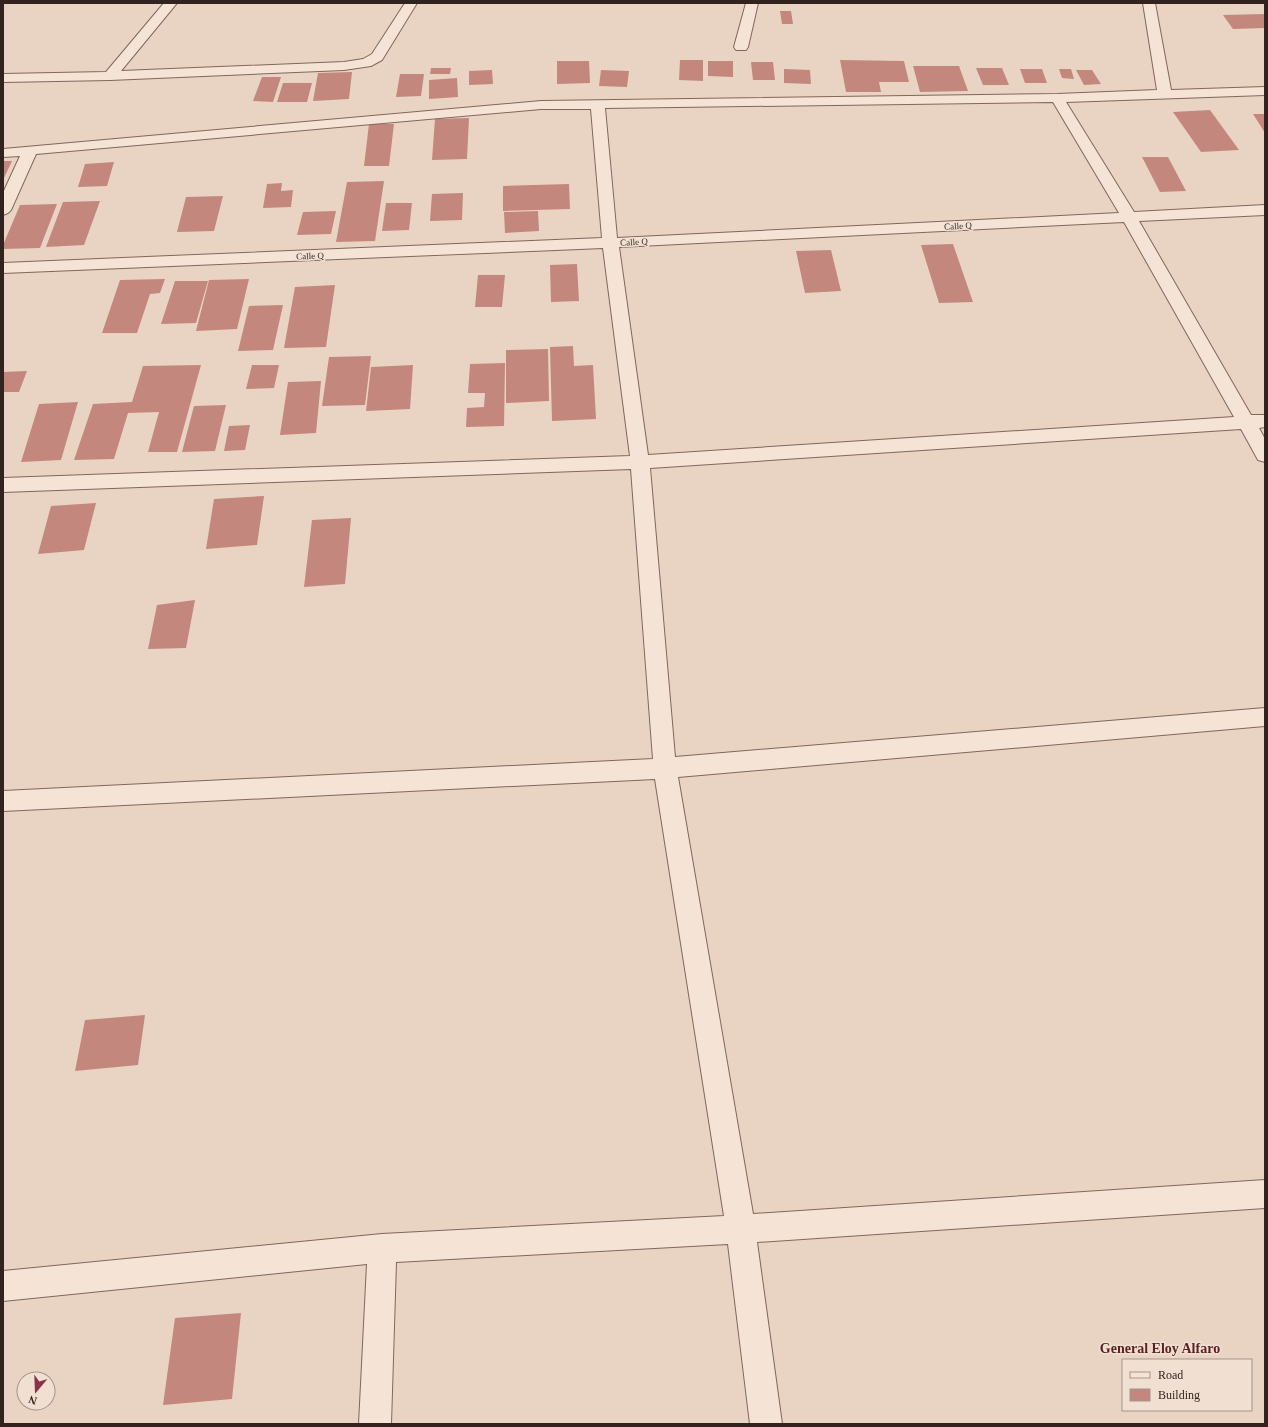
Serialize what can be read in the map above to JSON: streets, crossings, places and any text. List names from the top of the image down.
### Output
{
  "streets": {
    "street": ["Calle Q"]
  },
  "districts": ["General Eloy Alfaro"],
  "legend": ["Road", "Building"],
  "north": "bottom"
}
